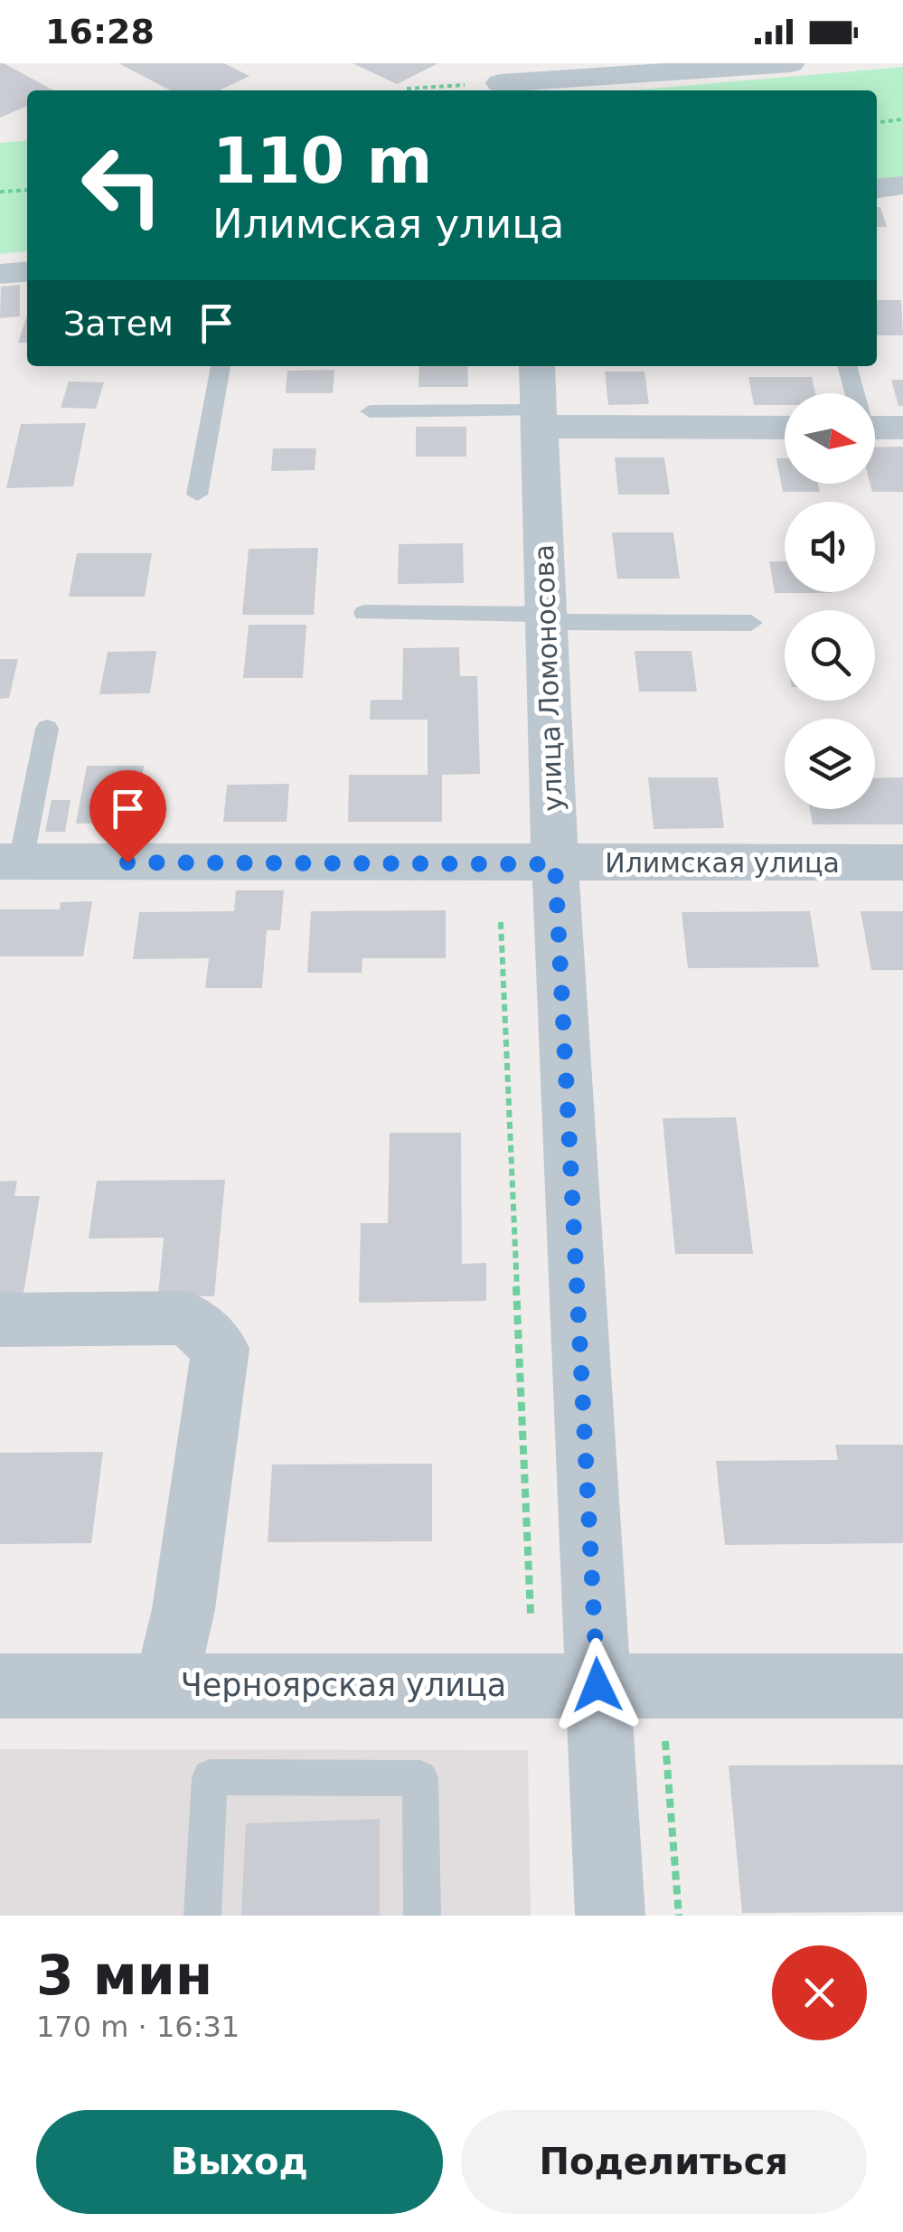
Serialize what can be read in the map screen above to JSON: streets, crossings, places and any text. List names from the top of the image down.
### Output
{
  "streets": {
    "street": ["улица Ломоносова", "Илимская улица", "Черноярская улица"]
  },
  "crossings": [
    ["улица Ломоносова", "Илимская улица"],
    ["улица Ломоносова", "Черноярская улица"]
  ],
  "north": "right",
  "page": {
    "status": "16:28",
    "turn": ["110 m", "Илимская улица"],
    "then": "Затем",
    "heading": ["3 мин", "170 m · 16:31"],
    "buttons": ["Выход", "Поделиться"]
  }
}
